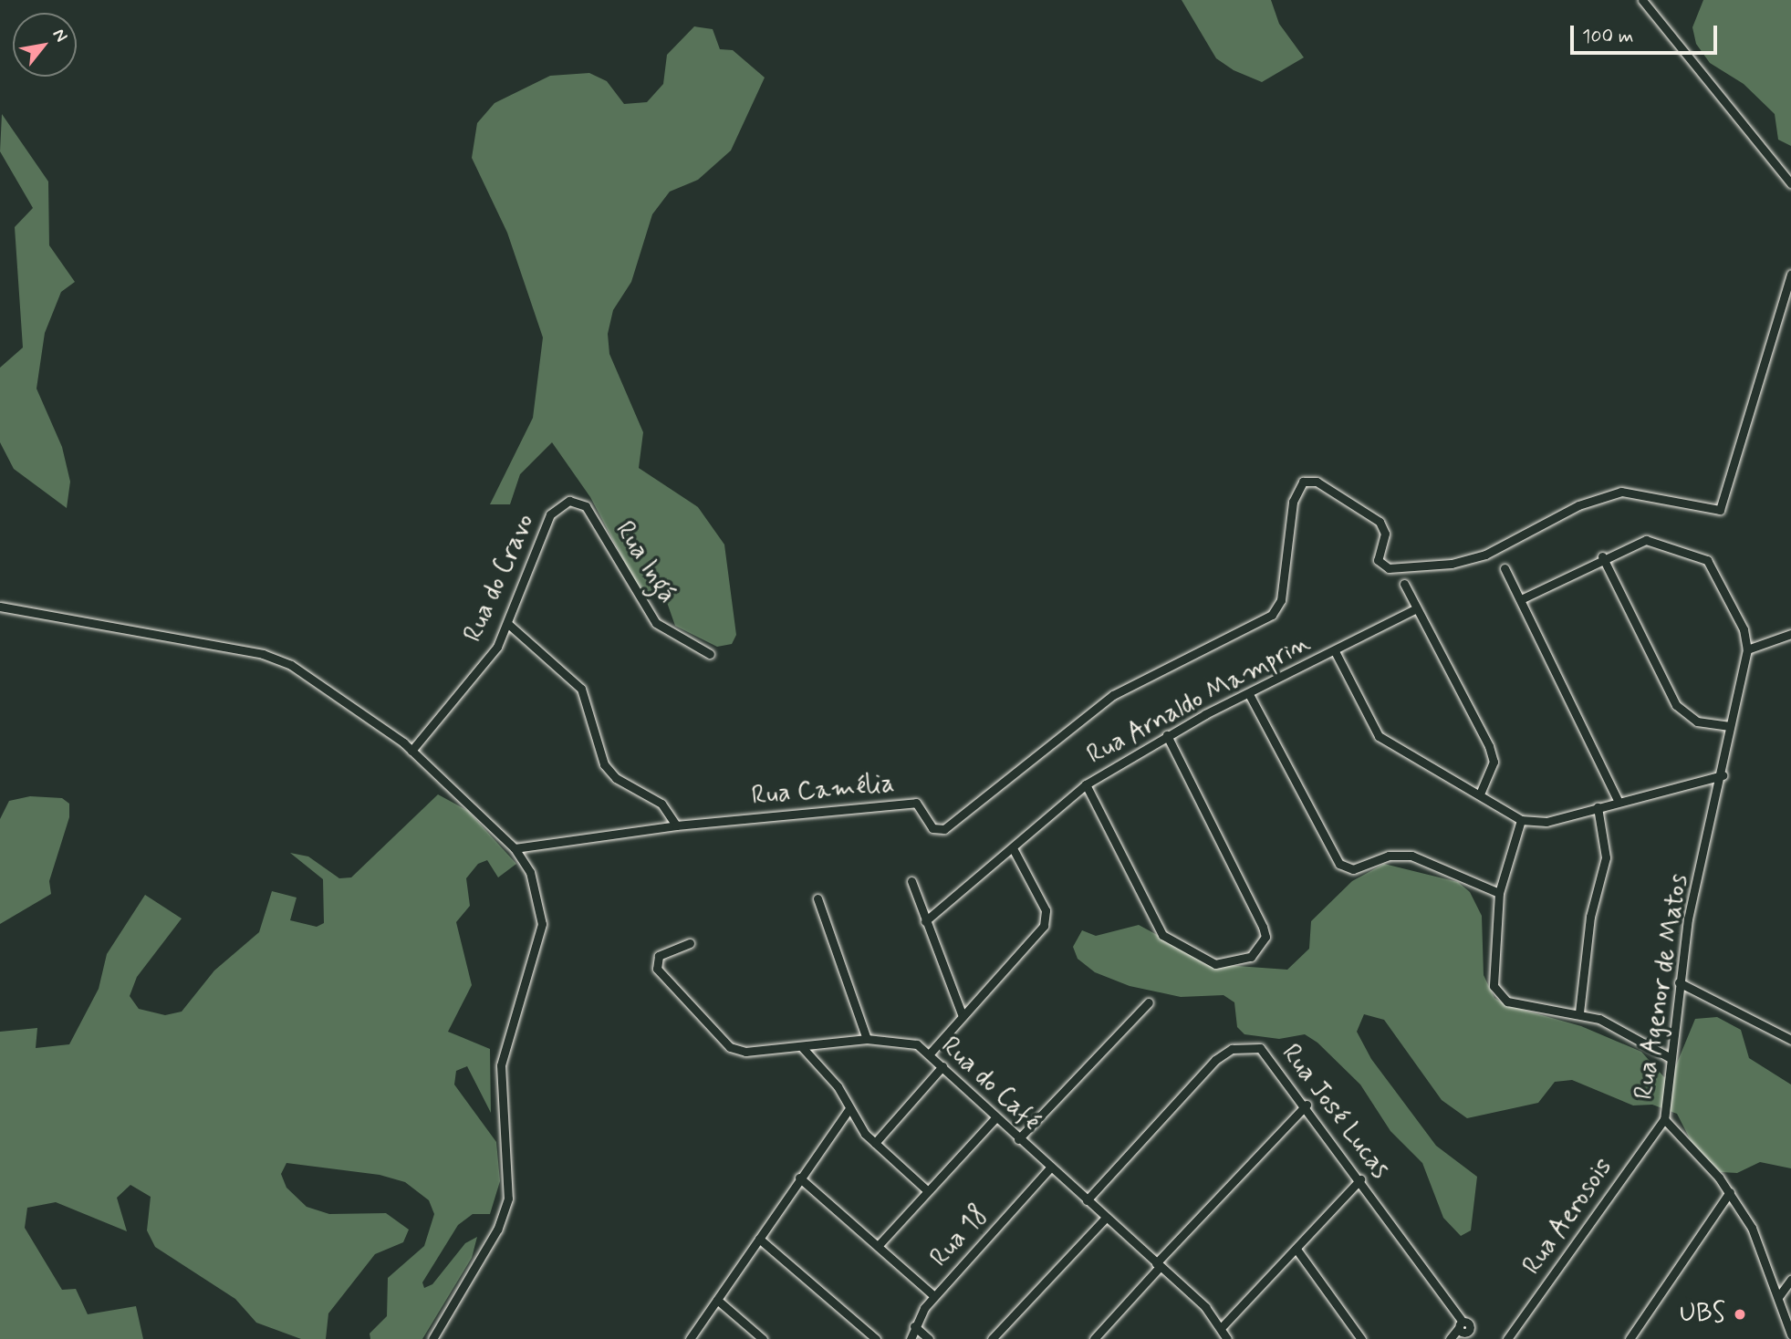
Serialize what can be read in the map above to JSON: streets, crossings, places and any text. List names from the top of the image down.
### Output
{
  "streets": {
    "street": [
      "Rua Ingá",
      "Rua do Cravo",
      "Rua Arnaldo Mamprin",
      "Rua Camélia",
      "Rua Agenor de Matos",
      "Rua do Café",
      "Rua José Lucas",
      "Rua Aerosois",
      "Rua 18"
    ]
  },
  "crossings": [
    ["Rua Ingá", "Rua do Cravo"],
    ["Rua Agenor de Matos", "Rua Aerosois"],
    ["Rua do Café", "Rua José Lucas"],
    ["Rua do Café", "Rua 18"]
  ],
  "places": ["UBS"],
  "scale_bar": "100 m",
  "north": "top right"
}
